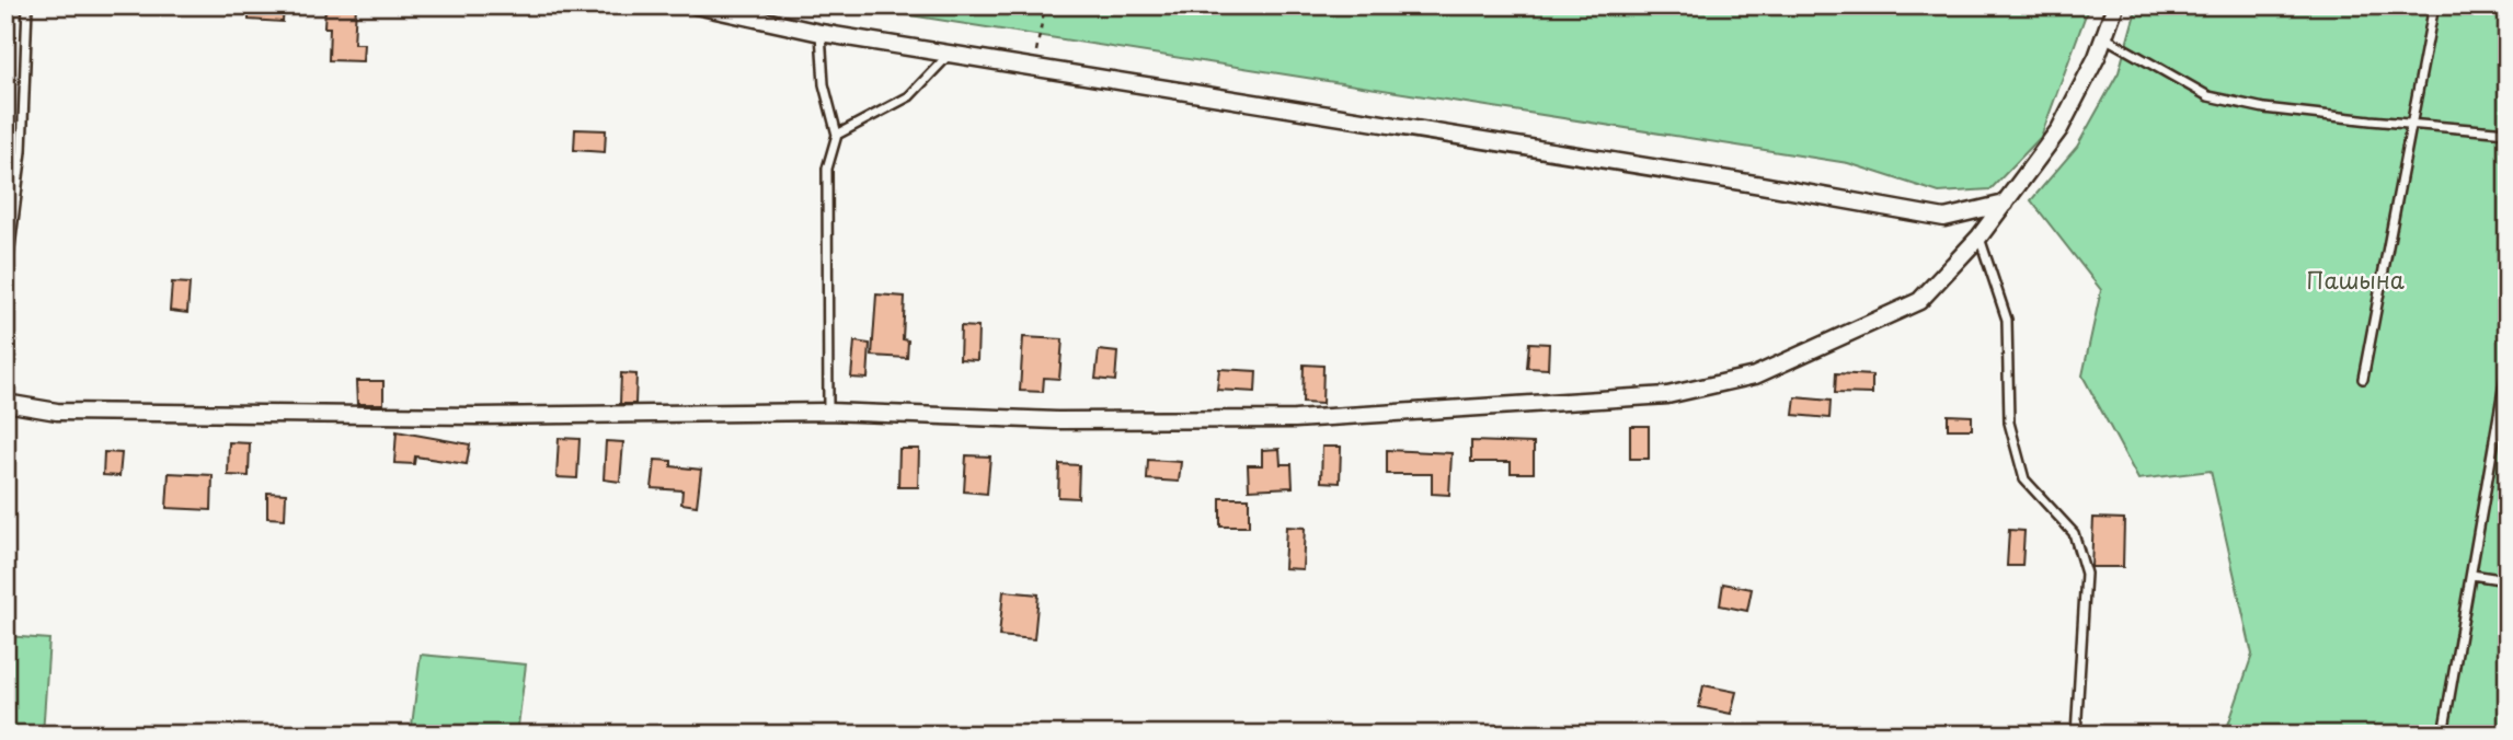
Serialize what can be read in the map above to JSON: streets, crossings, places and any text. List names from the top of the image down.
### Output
{
  "parks": ["Пашына"]
}
